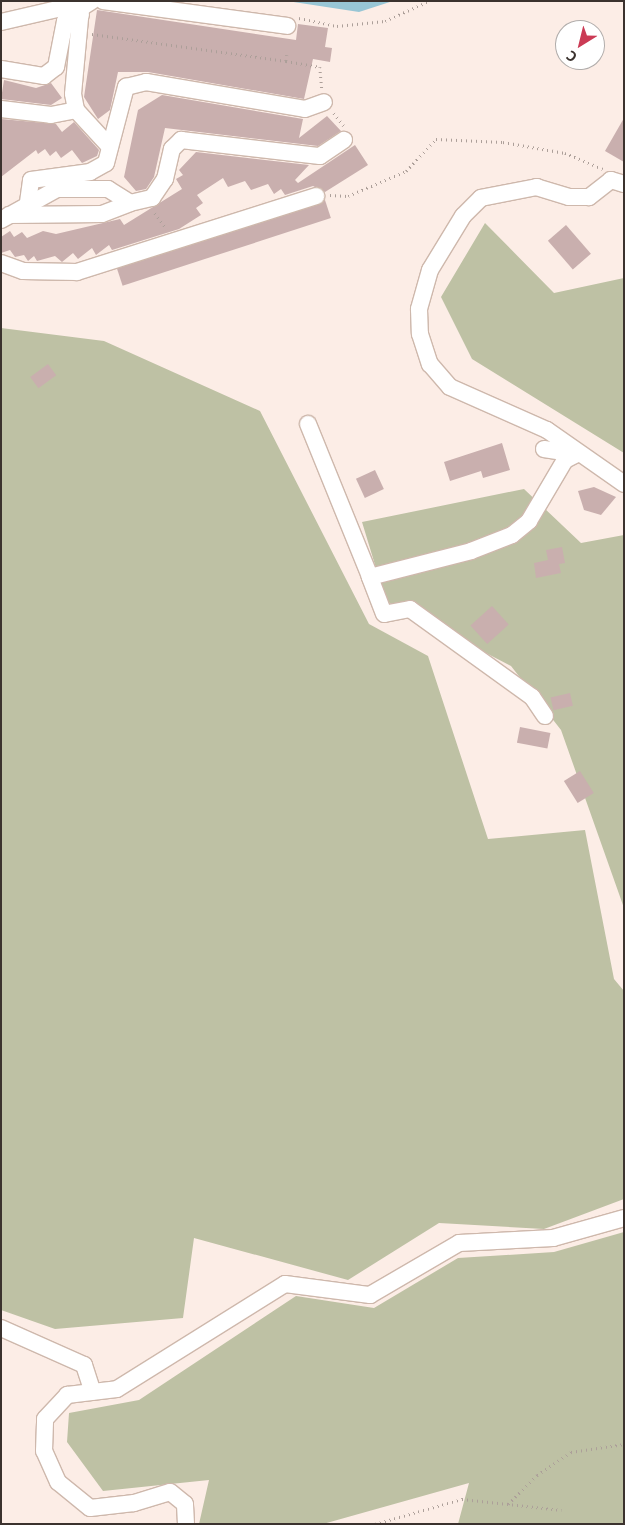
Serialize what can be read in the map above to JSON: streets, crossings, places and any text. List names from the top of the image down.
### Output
{
  "north": "bottom left"
}
